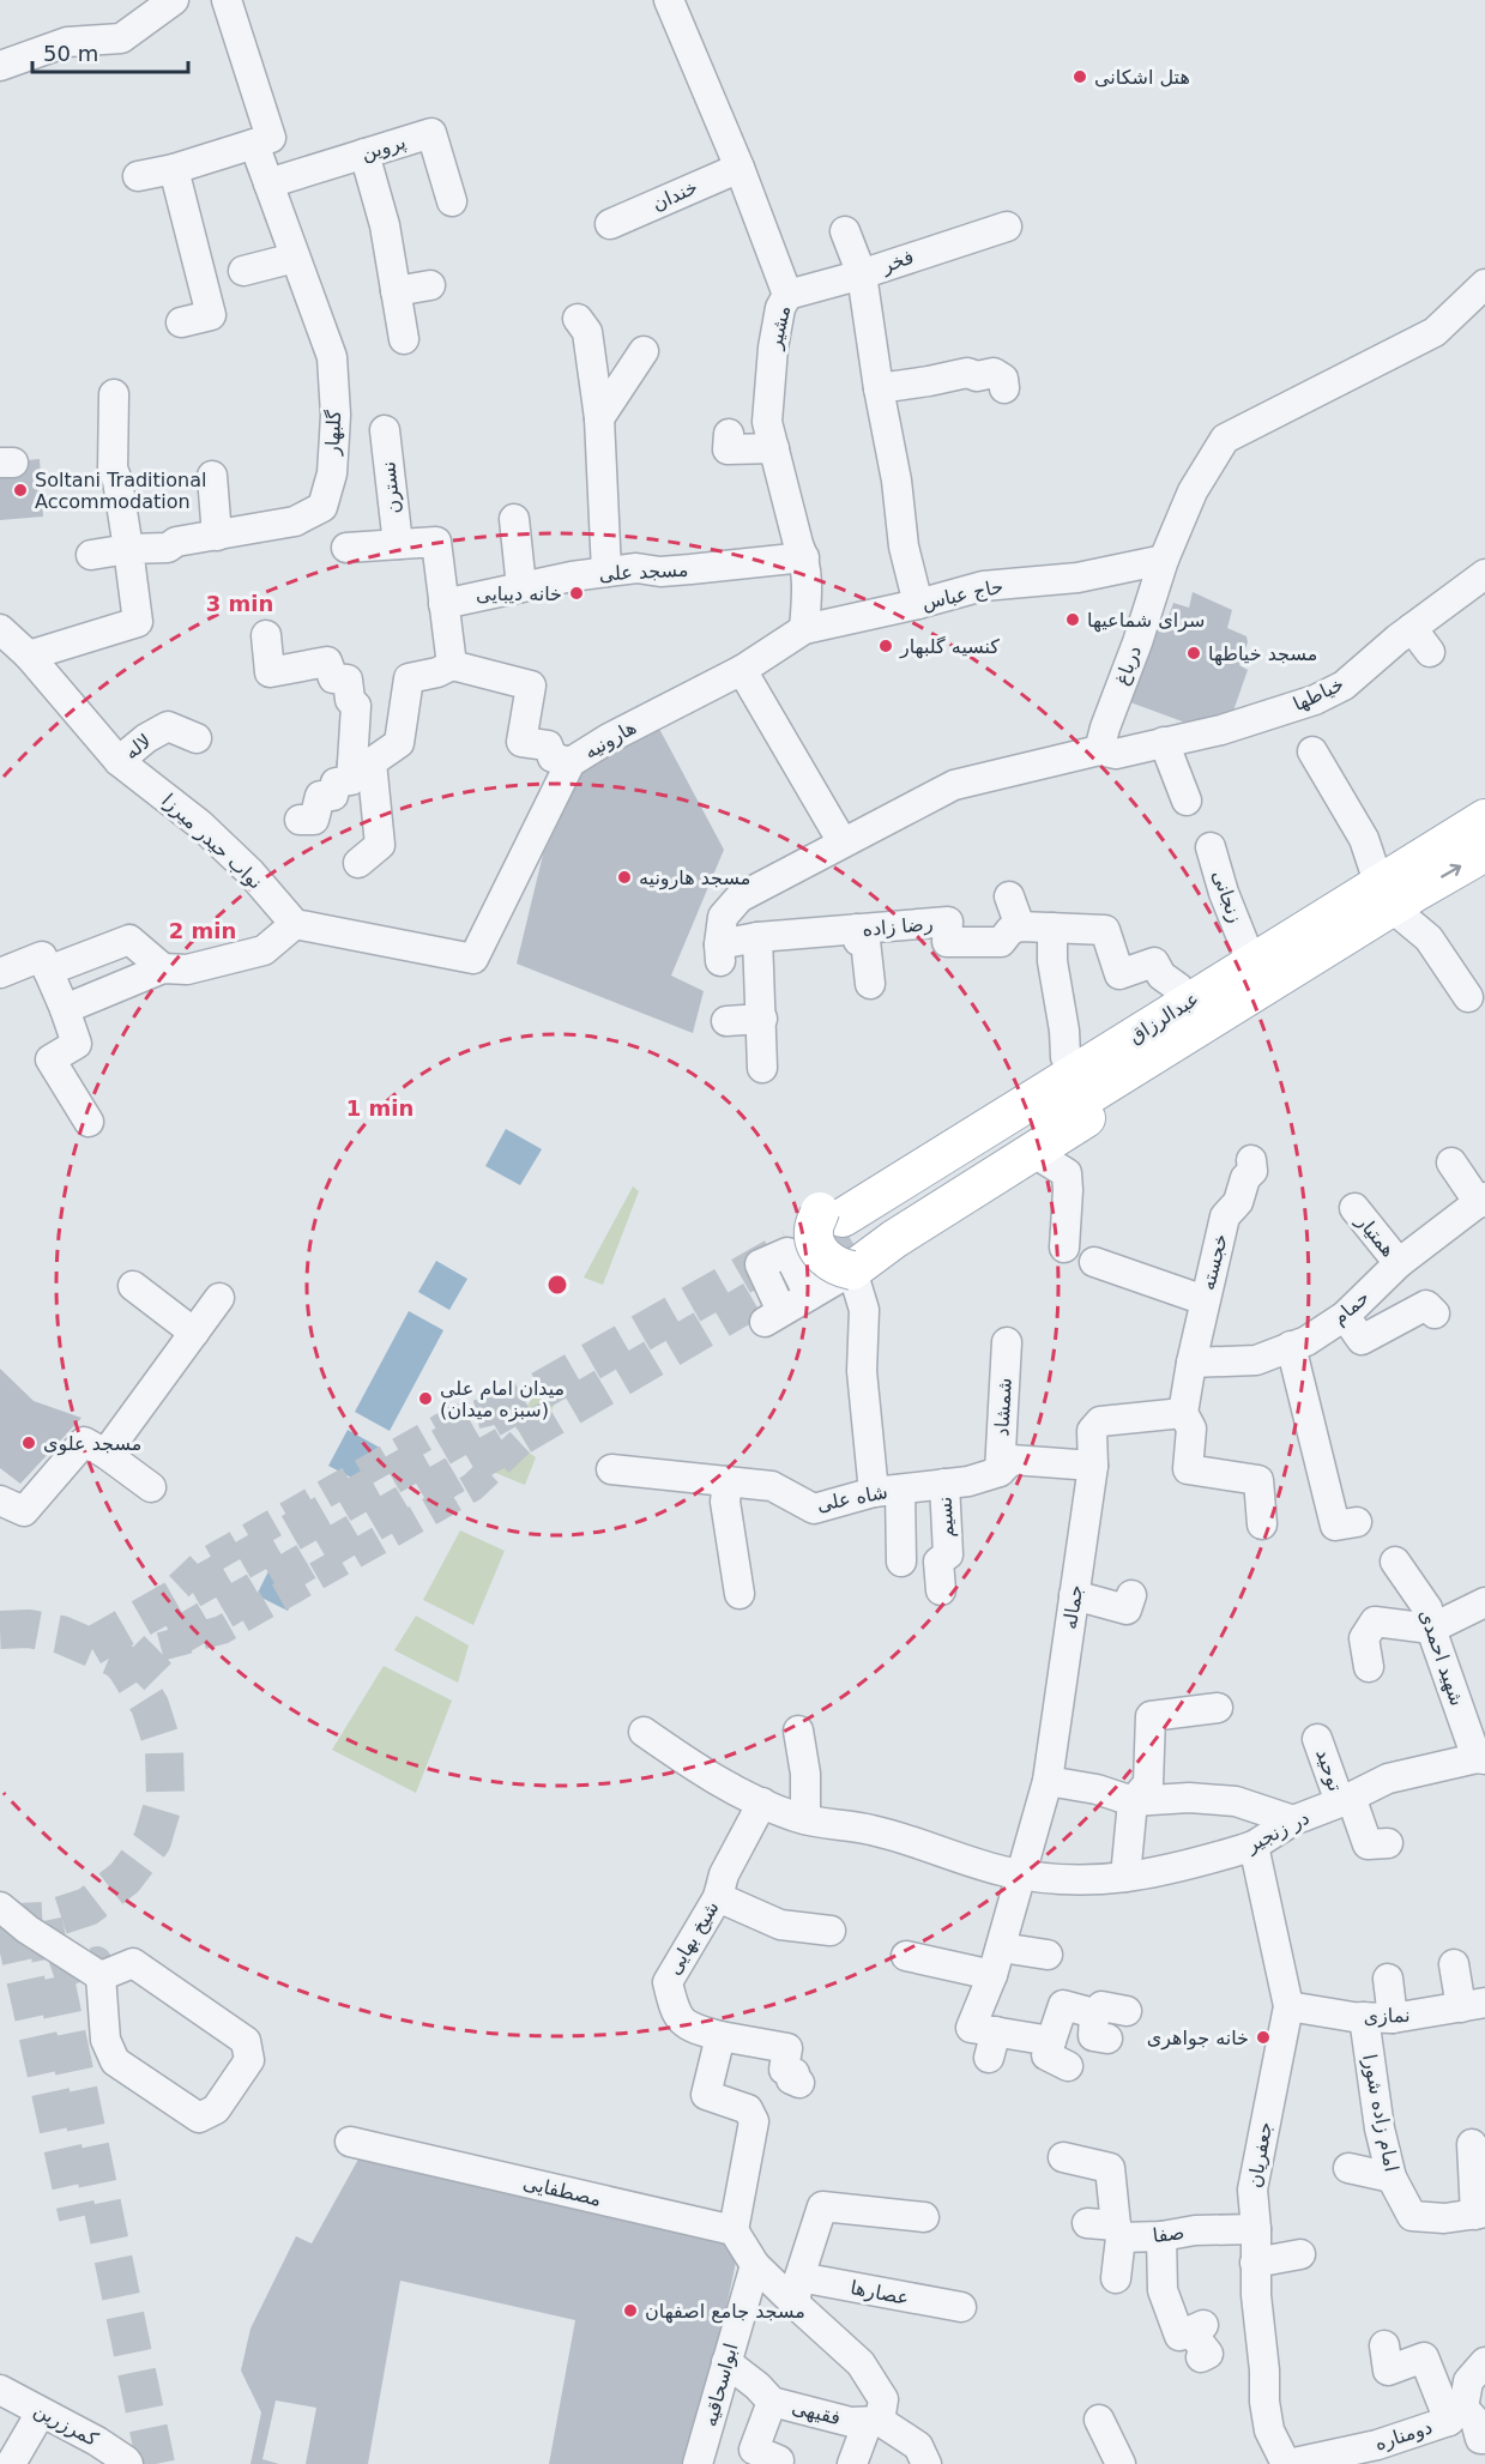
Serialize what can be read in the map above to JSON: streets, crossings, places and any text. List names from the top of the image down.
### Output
{
  "streets": {
    "main road": ["عبدالرزاق"],
    "street": [
      "پروین",
      "خندان",
      "فخر",
      "مشیر",
      "گلبهار",
      "نسترن",
      "مسجد علی",
      "حاج عباس",
      "درباغ",
      "خیاطها",
      "هارونیه",
      "لاله",
      "نواب حیدر میرزا",
      "زنجانی",
      "رضا زاده",
      "همتیار",
      "خجسته",
      "حمام",
      "شمشاد",
      "شاه علی",
      "نسیم",
      "جماله",
      "شهید احمدی",
      "توحید",
      "در زنجیر",
      "شیخ بهایی",
      "نمازی",
      "امام زاده شورا",
      "جعفریان",
      "مصطفایی",
      "صفا",
      "عصارها",
      "ابواسحاقیه",
      "فقیهی",
      "کمرزرین",
      "دومناره"
    ]
  },
  "crossings": [
    ["پروین", "گلبهار"],
    ["خندان", "مشیر"],
    ["فخر", "مشیر"],
    ["مشیر", "مسجد علی"],
    ["مشیر", "حاج عباس"],
    ["مشیر", "هارونیه"],
    ["حاج عباس", "درباغ"],
    ["حاج عباس", "هارونیه"],
    ["درباغ", "خیاطها"],
    ["هارونیه", "نواب حیدر میرزا"],
    ["لاله", "نواب حیدر میرزا"],
    ["همتیار", "حمام"],
    ["شمشاد", "شاه علی"],
    ["شاه علی", "نسیم"],
    ["شاه علی", "جماله"],
    ["جماله", "در زنجیر"],
    ["شهید احمدی", "در زنجیر"],
    ["توحید", "در زنجیر"],
    ["در زنجیر", "جعفریان"],
    ["نمازی", "امام زاده شورا"],
    ["نمازی", "جعفریان"],
    ["جعفریان", "صفا"],
    ["جعفریان", "دومناره"],
    ["ابواسحاقیه", "فقیهی"]
  ],
  "places": [
    "هتل اشکانی",
    "Soltani Traditional Accommodation",
    "خانه دیبایی",
    "سرای شماعیها",
    "کنسیه گلبهار",
    "مسجد خیاطها",
    "مسجد هارونیه",
    "میدان امام علی (سبزه میدان)",
    "مسجد علوی",
    "خانه جواهری",
    "مسجد جامع اصفهان"
  ],
  "scale_bar": "50 m",
  "rings": ["3 min", "2 min", "1 min"]
}
